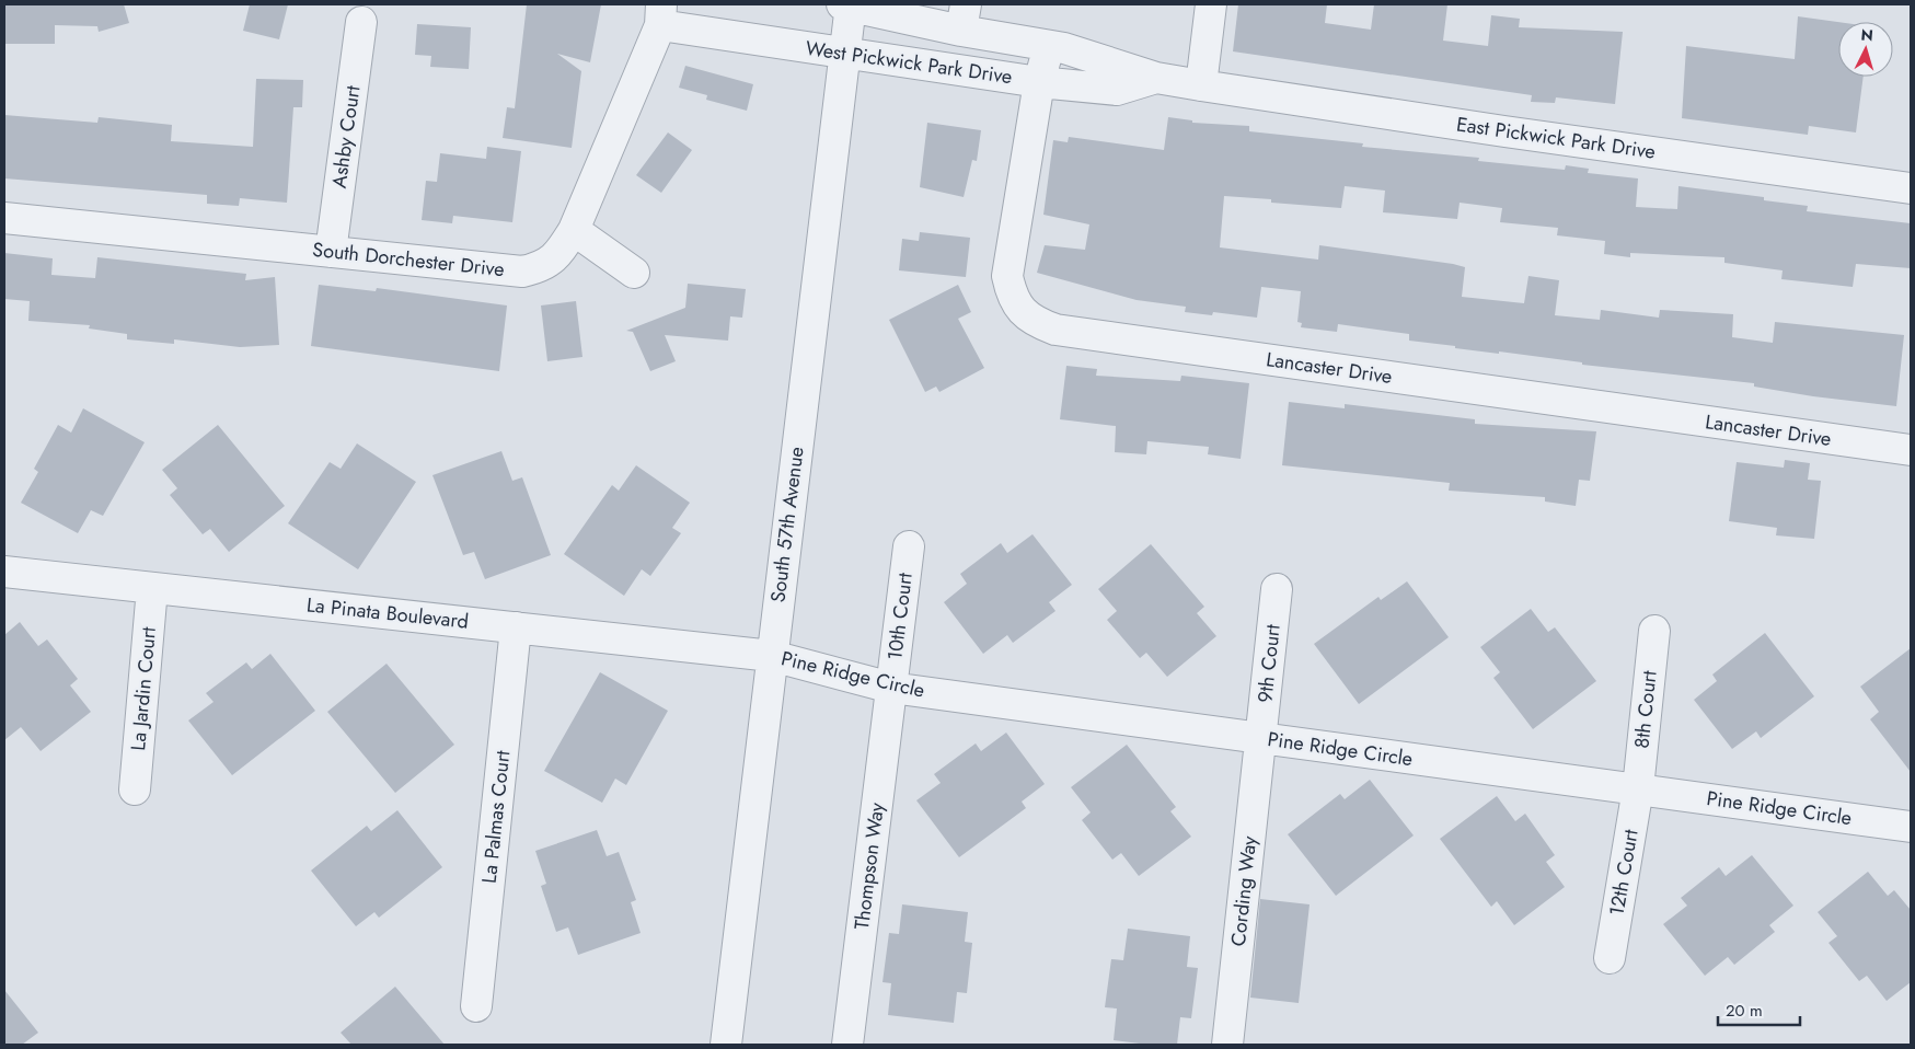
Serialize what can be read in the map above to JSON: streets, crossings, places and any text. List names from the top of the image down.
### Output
{
  "streets": {
    "street": [
      "West Pickwick Park Drive",
      "Ashby Court",
      "East Pickwick Park Drive",
      "South Dorchester Drive",
      "Lancaster Drive",
      "South 57th Avenue",
      "La Pinata Boulevard",
      "10th Court",
      "9th Court",
      "Pine Ridge Circle",
      "La Jardin Court",
      "8th Court",
      "La Palmas Court",
      "Thompson Way",
      "12th Court",
      "Cording Way"
    ]
  },
  "crossings": [
    ["West Pickwick Park Drive", "East Pickwick Park Drive"],
    ["West Pickwick Park Drive", "South Dorchester Drive"],
    ["West Pickwick Park Drive", "Lancaster Drive"],
    ["West Pickwick Park Drive", "South 57th Avenue"],
    ["Ashby Court", "South Dorchester Drive"],
    ["South 57th Avenue", "La Pinata Boulevard"],
    ["South 57th Avenue", "Pine Ridge Circle"],
    ["La Pinata Boulevard", "Pine Ridge Circle"],
    ["La Pinata Boulevard", "La Jardin Court"],
    ["La Pinata Boulevard", "La Palmas Court"],
    ["10th Court", "Pine Ridge Circle"],
    ["10th Court", "Thompson Way"],
    ["9th Court", "Pine Ridge Circle"],
    ["9th Court", "Cording Way"],
    ["Pine Ridge Circle", "8th Court"],
    ["Pine Ridge Circle", "Thompson Way"],
    ["Pine Ridge Circle", "12th Court"],
    ["Pine Ridge Circle", "Cording Way"],
    ["8th Court", "12th Court"]
  ],
  "scale_bar": "20 m",
  "north": "top"
}
